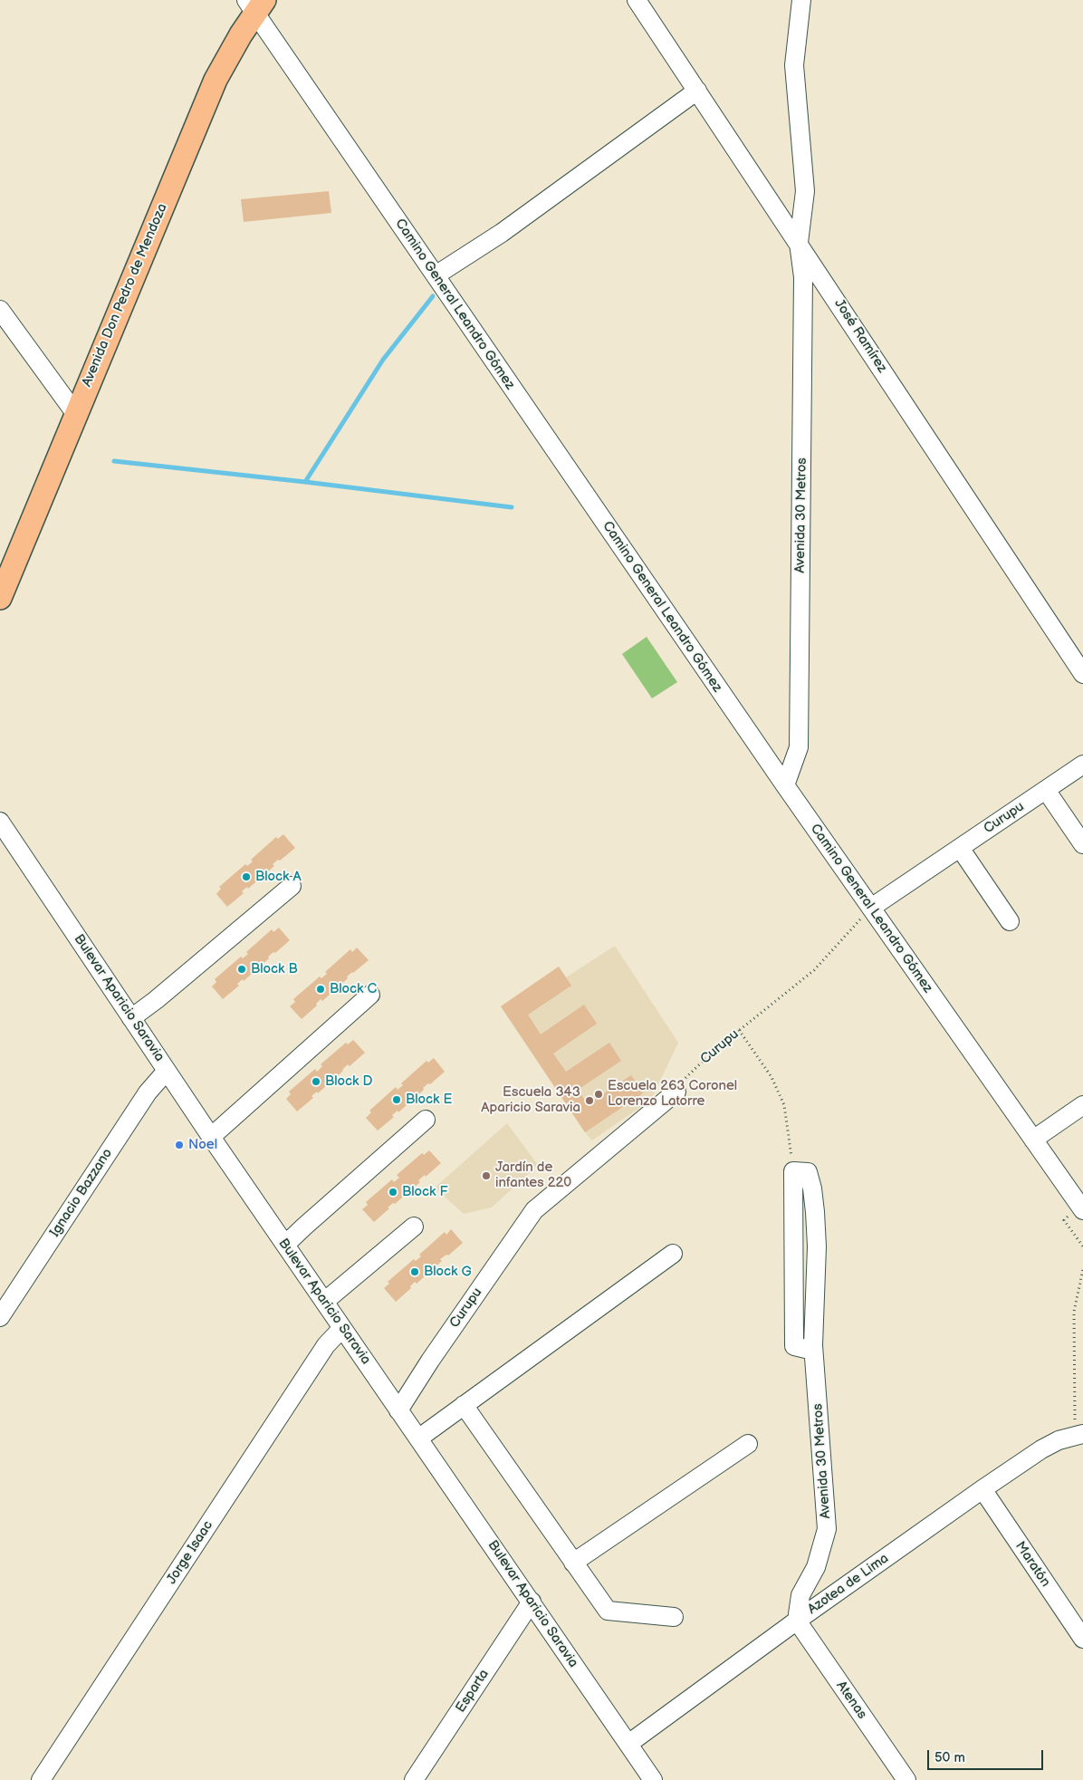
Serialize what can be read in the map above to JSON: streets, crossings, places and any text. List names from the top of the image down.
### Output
{
  "streets": {
    "main road": ["Avenida Don Pedro de Mendoza"],
    "street": [
      "Camino General Leandro Gómez",
      "José Ramírez",
      "Avenida 30 Metros",
      "Curupu",
      "Bulevar Aparicio Saravia",
      "Ignacio Bazzano",
      "Jorge Isaac",
      "Maratón",
      "Azotea de Lima",
      "Esparta",
      "Atenas"
    ]
  },
  "crossings": [
    ["Avenida Don Pedro de Mendoza", "Camino General Leandro Gómez"],
    ["Camino General Leandro Gómez", "Avenida 30 Metros"],
    ["Camino General Leandro Gómez", "Curupu"],
    ["José Ramírez", "Avenida 30 Metros"],
    ["Avenida 30 Metros", "Azotea de Lima"],
    ["Avenida 30 Metros", "Atenas"],
    ["Curupu", "Bulevar Aparicio Saravia"],
    ["Bulevar Aparicio Saravia", "Ignacio Bazzano"],
    ["Bulevar Aparicio Saravia", "Jorge Isaac"],
    ["Bulevar Aparicio Saravia", "Azotea de Lima"],
    ["Bulevar Aparicio Saravia", "Esparta"],
    ["Maratón", "Azotea de Lima"],
    ["Azotea de Lima", "Atenas"]
  ],
  "places": [
    "Block A",
    "Block B",
    "Block C",
    "Block D",
    "Escuela 263 Coronel Lorenzo Latorre",
    "Block E",
    "Escuela 343 Aparicio Saravia",
    "Noel",
    "Jardín de infantes 220",
    "Block F",
    "Block G"
  ],
  "scale_bar": "50 m"
}
